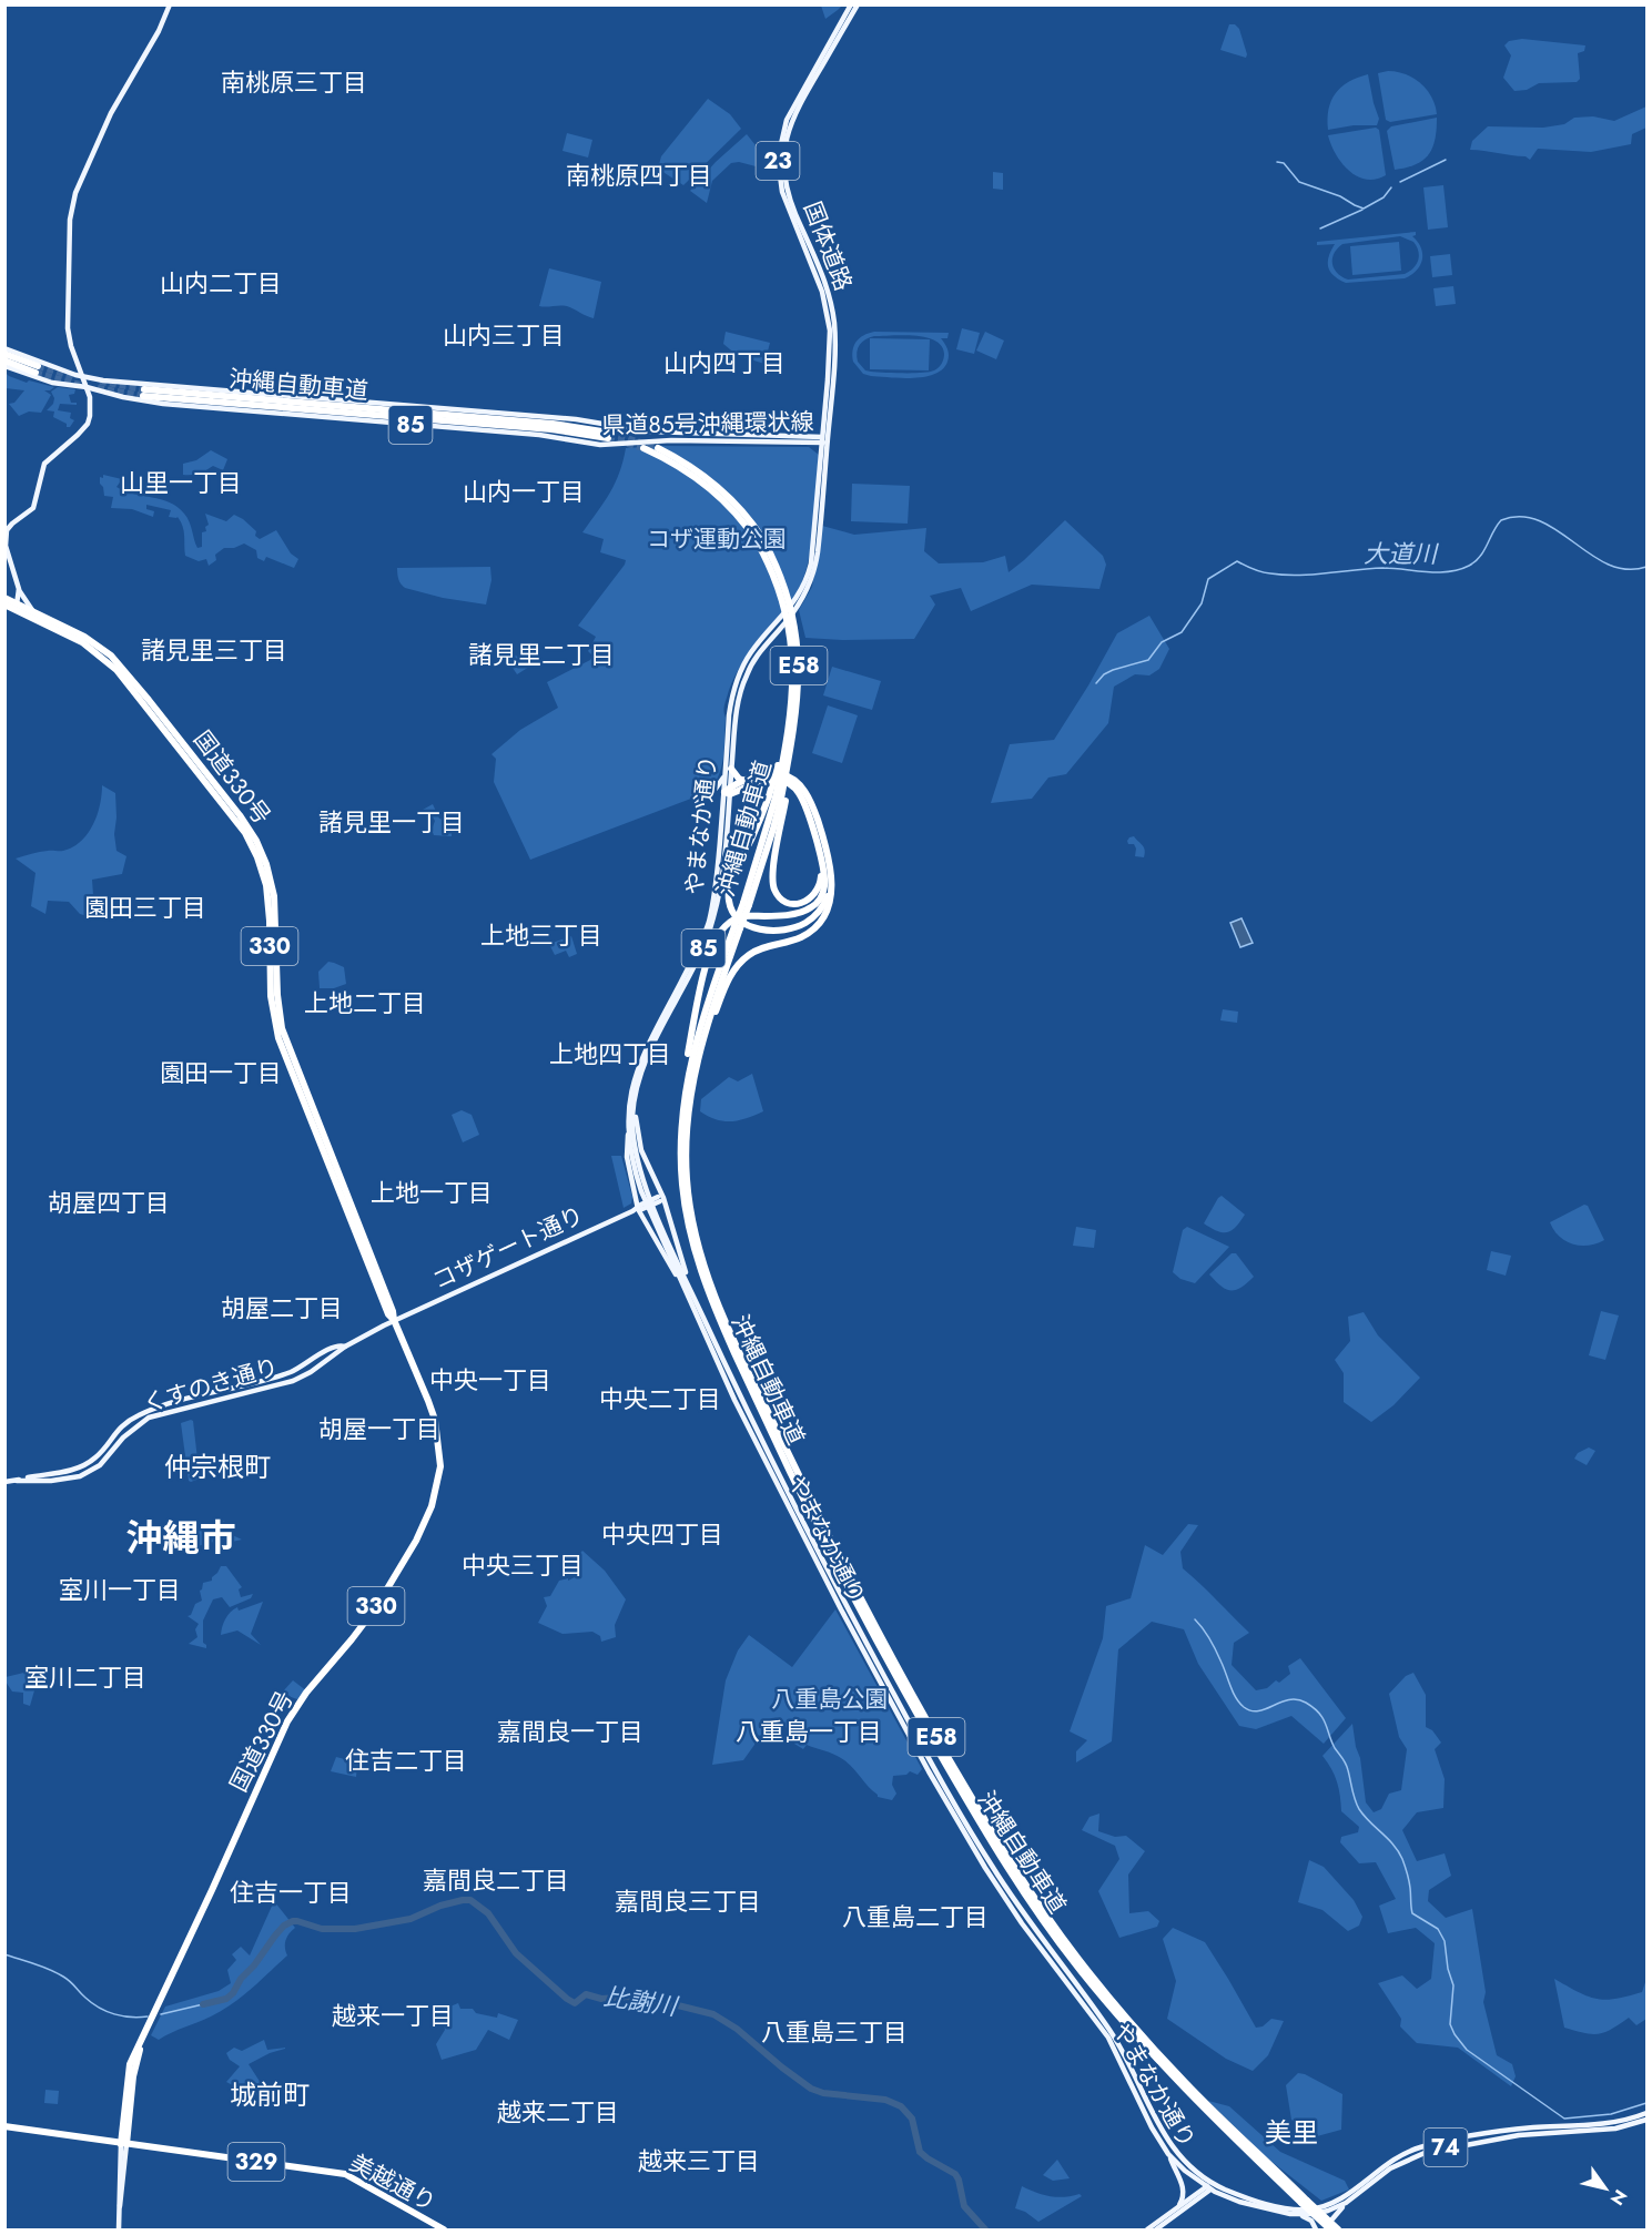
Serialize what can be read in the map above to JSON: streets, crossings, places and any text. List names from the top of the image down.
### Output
{
  "streets": {
    "highway": [
      "沖縄自動車道",
      "E58",
      "国道330号",
      "330",
      "329",
      "美越通り"
    ],
    "main road": [
      "23",
      "国体道路",
      "県道85号沖縄環状線",
      "85",
      "やまなか通り",
      "コザゲート通り",
      "くすのき通り",
      "74"
    ]
  },
  "crossings": [
    ["国体道路", "県道85号沖縄環状線"],
    ["国体道路", "やまなか通り"],
    ["県道85号沖縄環状線", "やまなか通り"],
    ["国道330号", "コザゲート通り"],
    ["国道330号", "くすのき通り"],
    ["国道330号", "329"],
    ["国道330号", "美越通り"],
    ["やまなか通り", "74"],
    ["コザゲート通り", "くすのき通り"],
    ["329", "美越通り"]
  ],
  "districts": [
    "南桃原三丁目",
    "南桃原四丁目",
    "山内二丁目",
    "山内三丁目",
    "山内四丁目",
    "山里一丁目",
    "山内一丁目",
    "諸見里三丁目",
    "諸見里二丁目",
    "諸見里一丁目",
    "園田三丁目",
    "上地三丁目",
    "上地二丁目",
    "上地四丁目",
    "園田一丁目",
    "上地一丁目",
    "胡屋四丁目",
    "胡屋二丁目",
    "中央一丁目",
    "中央二丁目",
    "胡屋一丁目",
    "仲宗根町",
    "中央四丁目",
    "沖縄市",
    "中央三丁目",
    "室川一丁目",
    "室川二丁目",
    "嘉間良一丁目",
    "八重島一丁目",
    "住吉二丁目",
    "嘉間良二丁目",
    "住吉一丁目",
    "嘉間良三丁目",
    "八重島二丁目",
    "越来一丁目",
    "八重島三丁目",
    "城前町",
    "越来二丁目",
    "美里",
    "越来三丁目"
  ],
  "water": ["大道川", "比謝川"],
  "parks": ["コザ運動公園", "八重島公園"],
  "north": "bottom right"
}
